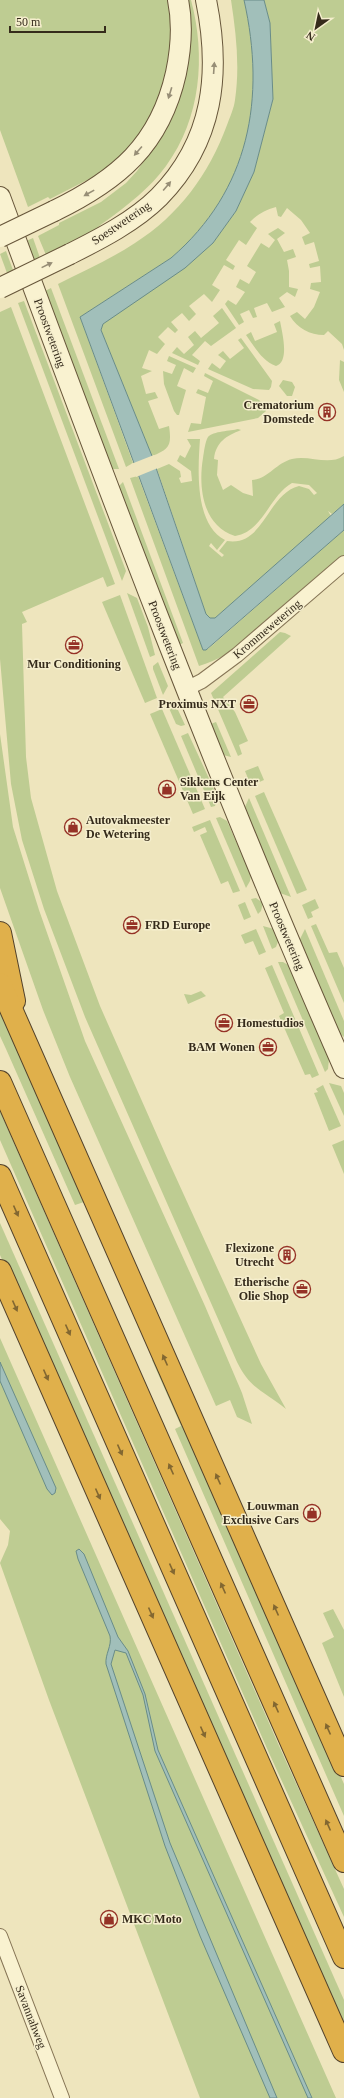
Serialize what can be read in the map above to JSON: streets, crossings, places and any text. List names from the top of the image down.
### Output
{
  "streets": {
    "street": [
      "Soestwetering",
      "Proostwetering",
      "Krommewetering",
      "Savannahweg"
    ]
  },
  "crossings": [
    ["Proostwetering", "Krommewetering"]
  ],
  "places": {
    "building": ["Crematorium Domstede", "Flexizone Utrecht"],
    "office": [
      "Mur Conditioning",
      "Proximus NXT",
      "FRD Europe",
      "Homestudios",
      "BAM Wonen",
      "Etherische Olie Shop"
    ],
    "shop": [
      "Sikkens Center Van Eijk",
      "Autovakmeester De Wetering",
      "Louwman Exclusive Cars",
      "MKC Moto"
    ]
  },
  "scale_bar": "50 m",
  "north": "bottom left"
}
